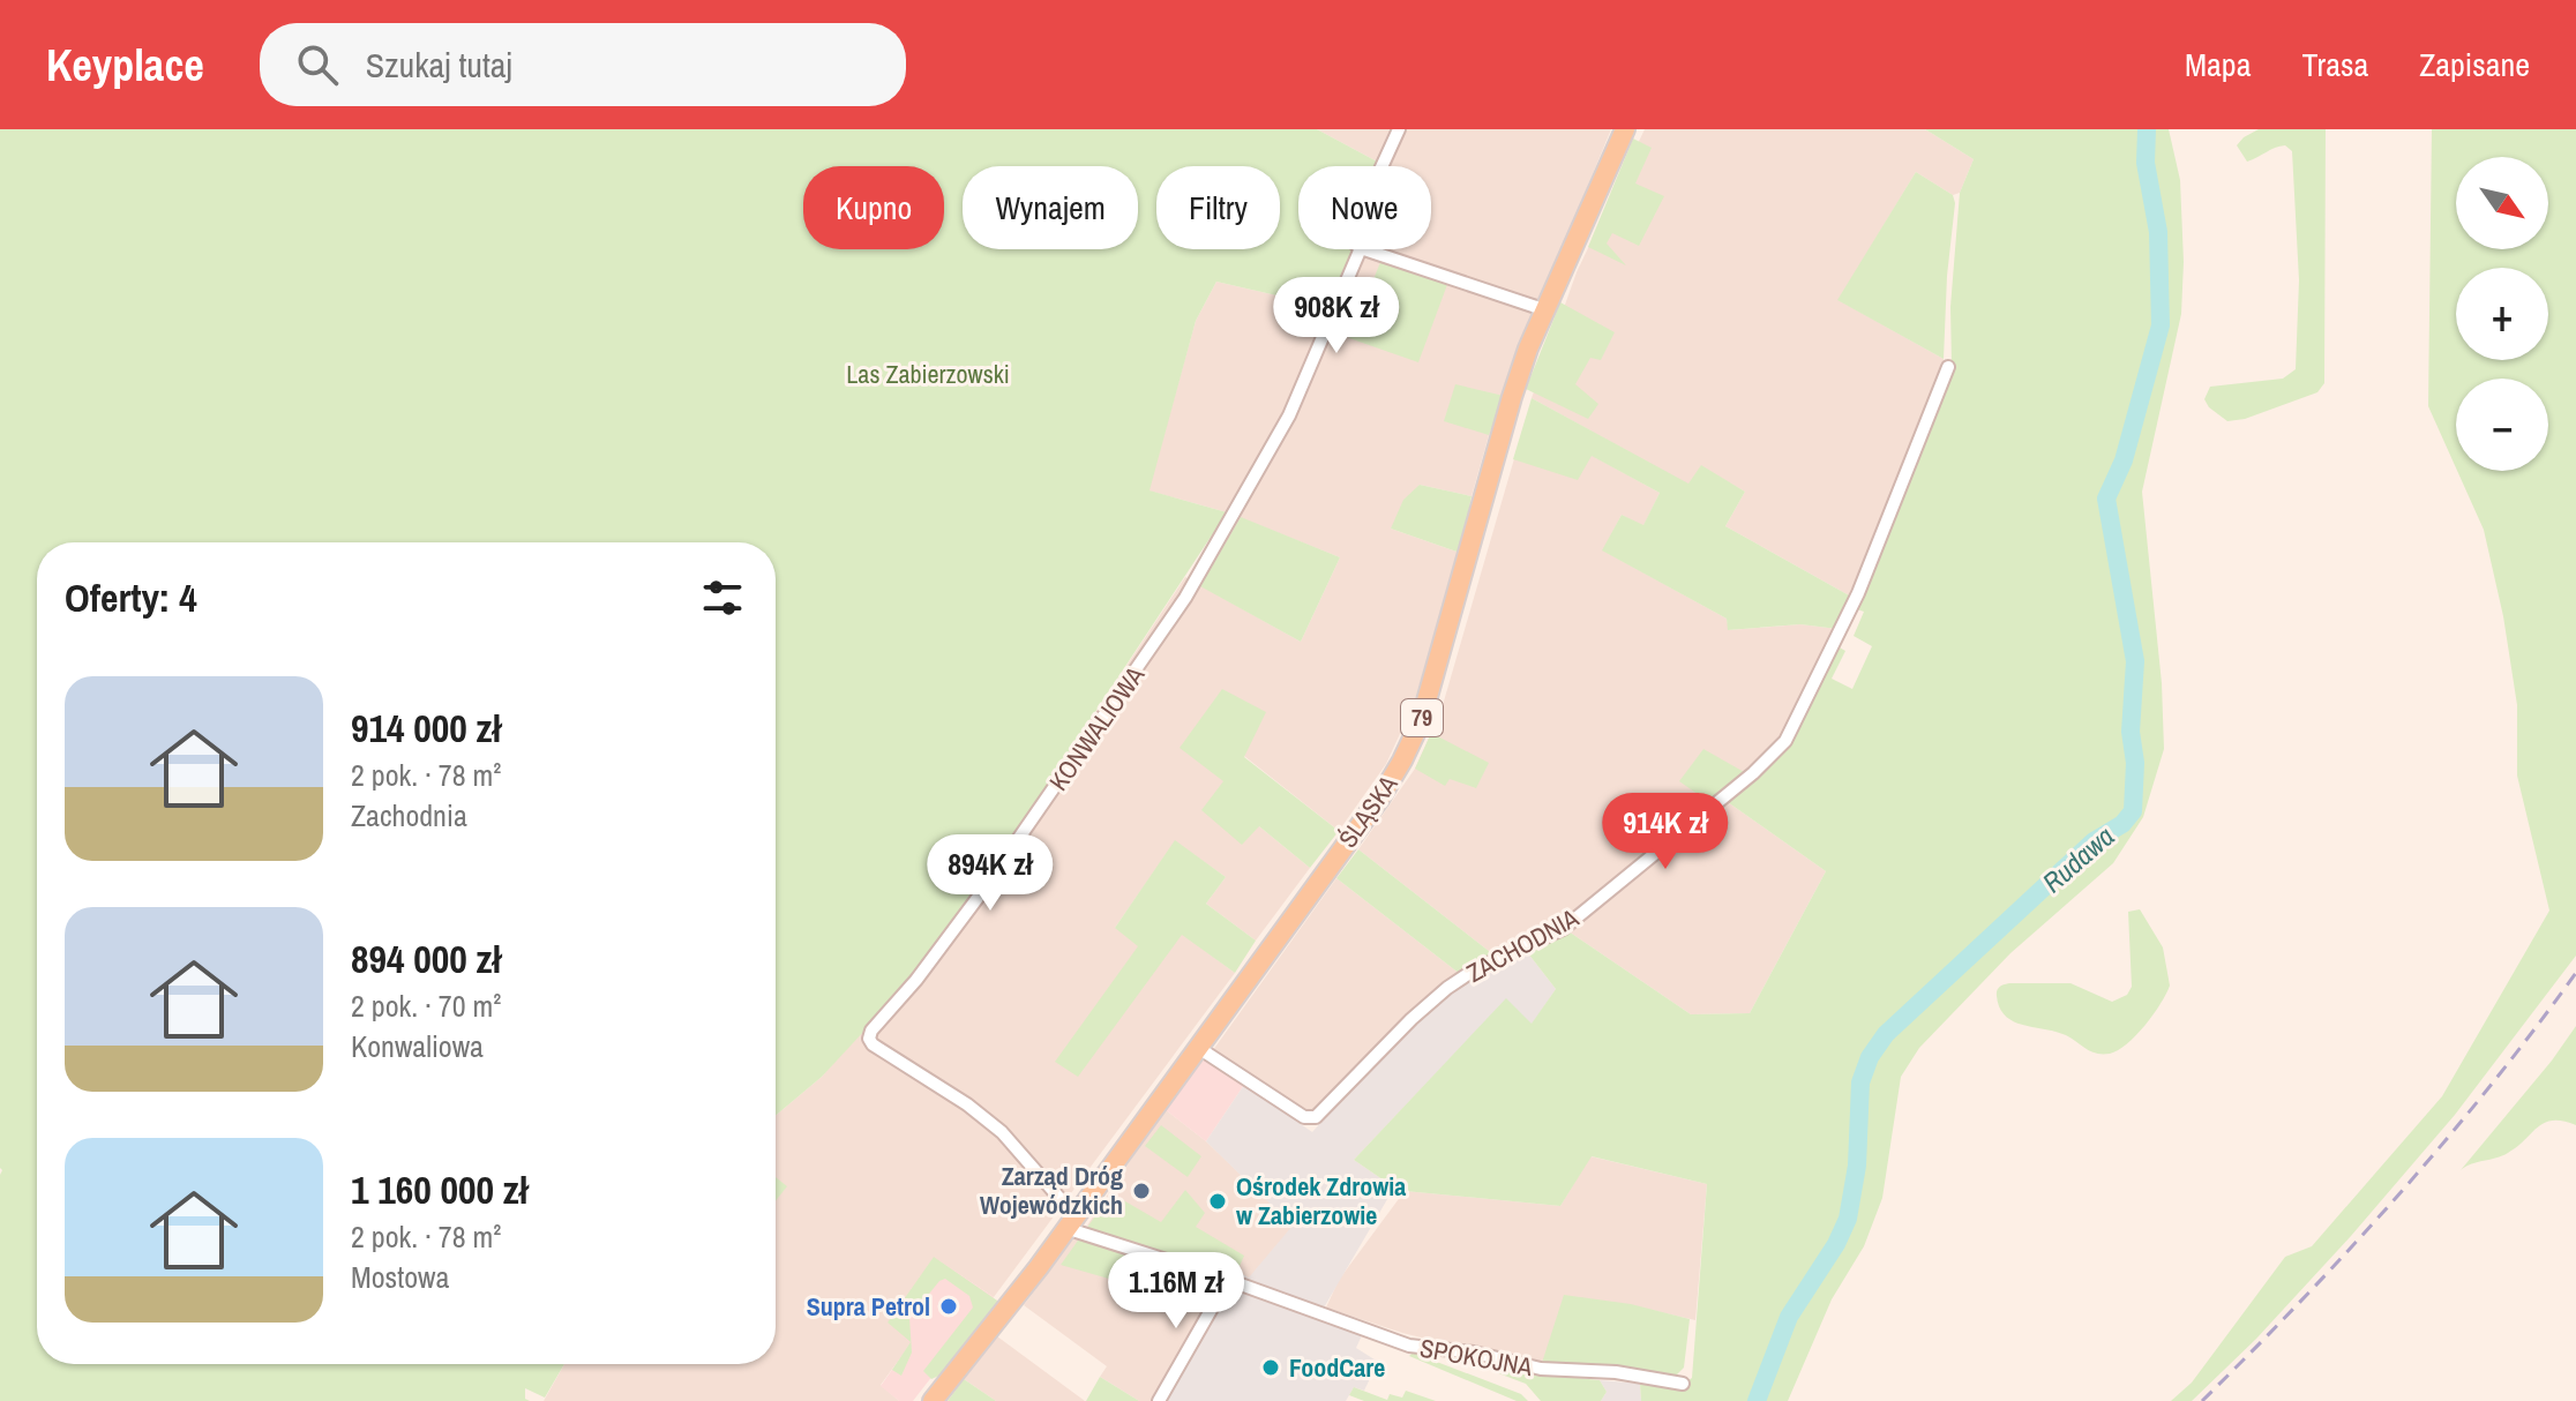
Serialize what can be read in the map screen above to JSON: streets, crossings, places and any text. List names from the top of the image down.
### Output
{
  "streets": {
    "main road": ["79", "ŚLĄSKA"],
    "street": ["KONWALIOWA", "ZACHODNIA", "SPOKOJNA"]
  },
  "crossings": [
    ["KONWALIOWA", "ŚLĄSKA"],
    ["KONWALIOWA", "SPOKOJNA"],
    ["ŚLĄSKA", "ZACHODNIA"],
    ["ŚLĄSKA", "SPOKOJNA"]
  ],
  "water": ["Rudawa"],
  "parks": ["Las Zabierzowski"],
  "places": [
    "Zarząd Dróg Wojewódzkich",
    "Ośrodek Zdrowia w Zabierzowie",
    "Supra Petrol",
    "FoodCare"
  ],
  "north": "bottom right",
  "page": {
    "header": "Keyplace",
    "search": "Szukaj tutaj",
    "nav": ["Mapa", "Trasa", "Zapisane"],
    "map_buttons": ["+", "−"],
    "chip": [
      "Kupno",
      "Wynajem",
      "Filtry",
      "Nowe"
    ],
    "price": [
      "908K zł",
      "914K zł",
      "894K zł",
      "1.16M zł"
    ],
    "heading": "Oferty: 4",
    "list": [
      {
        "name": "914 000 zł",
        "note": "2 pok. · 78 m² · Zachodnia"
      },
      {
        "name": "894 000 zł",
        "note": "2 pok. · 70 m² · Konwaliowa"
      },
      {
        "name": "1 160 000 zł",
        "note": "2 pok. · 78 m² · Mostowa"
      }
    ]
  }
}
